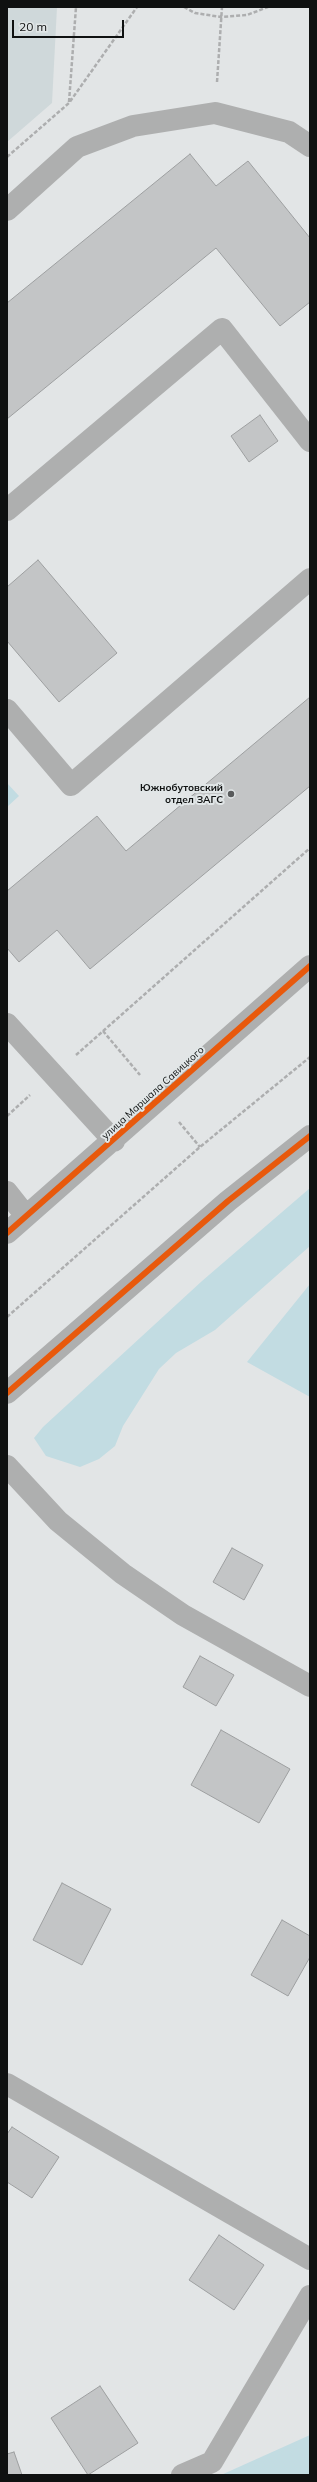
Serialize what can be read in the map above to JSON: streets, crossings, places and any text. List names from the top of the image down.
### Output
{
  "streets": {
    "street": ["улица Маршала Савицкого"]
  },
  "places": ["Южнобутовский отдел ЗАГС"],
  "scale_bar": "20 m"
}
